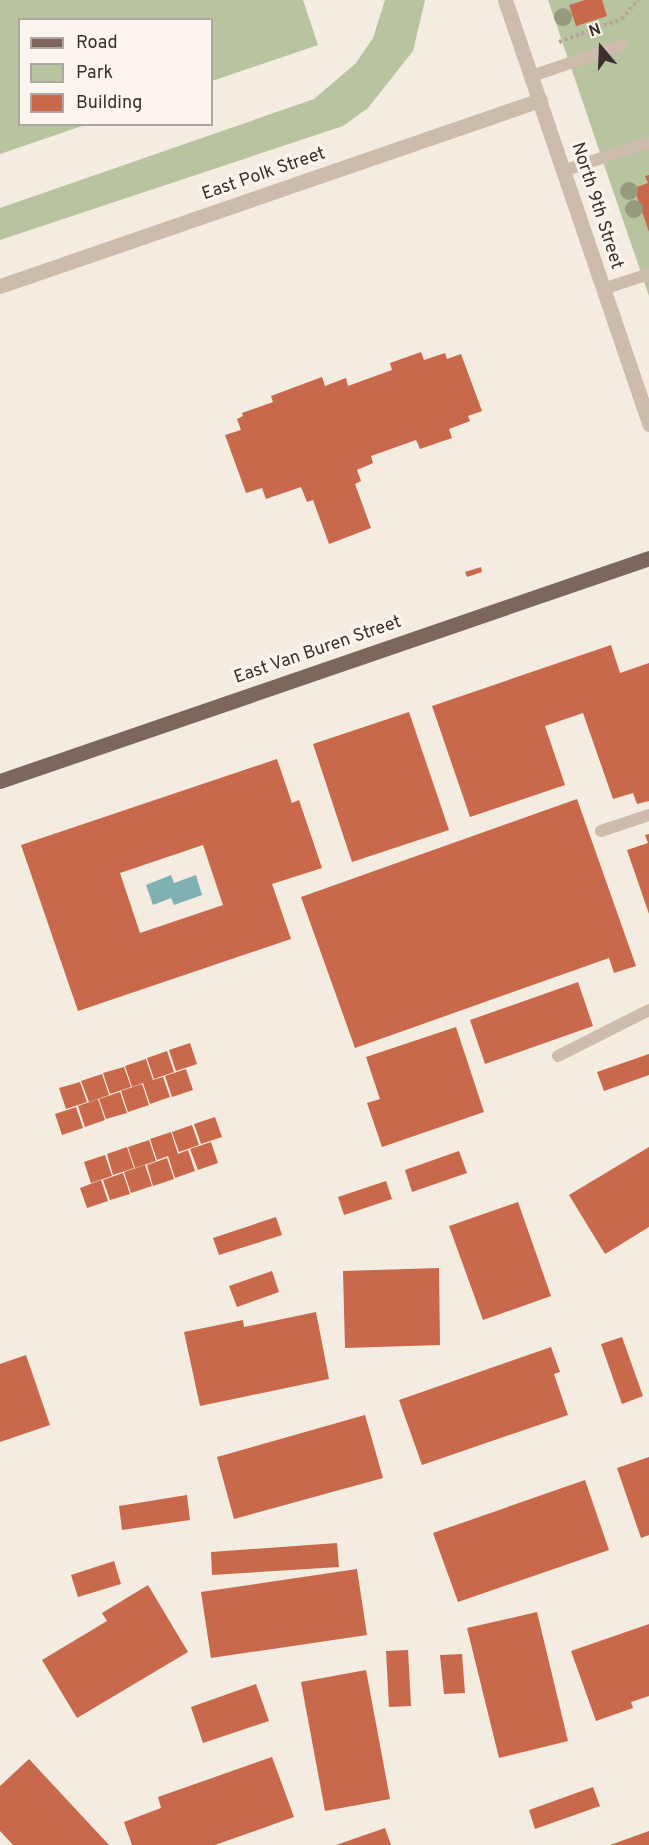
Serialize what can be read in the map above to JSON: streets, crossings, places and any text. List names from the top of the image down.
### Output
{
  "streets": {
    "main road": ["East Van Buren Street"],
    "street": ["East Polk Street", "North 9th Street"]
  },
  "crossings": [
    ["East Polk Street", "North 9th Street"]
  ],
  "legend": ["Road", "Park", "Building"],
  "north": "top"
}
